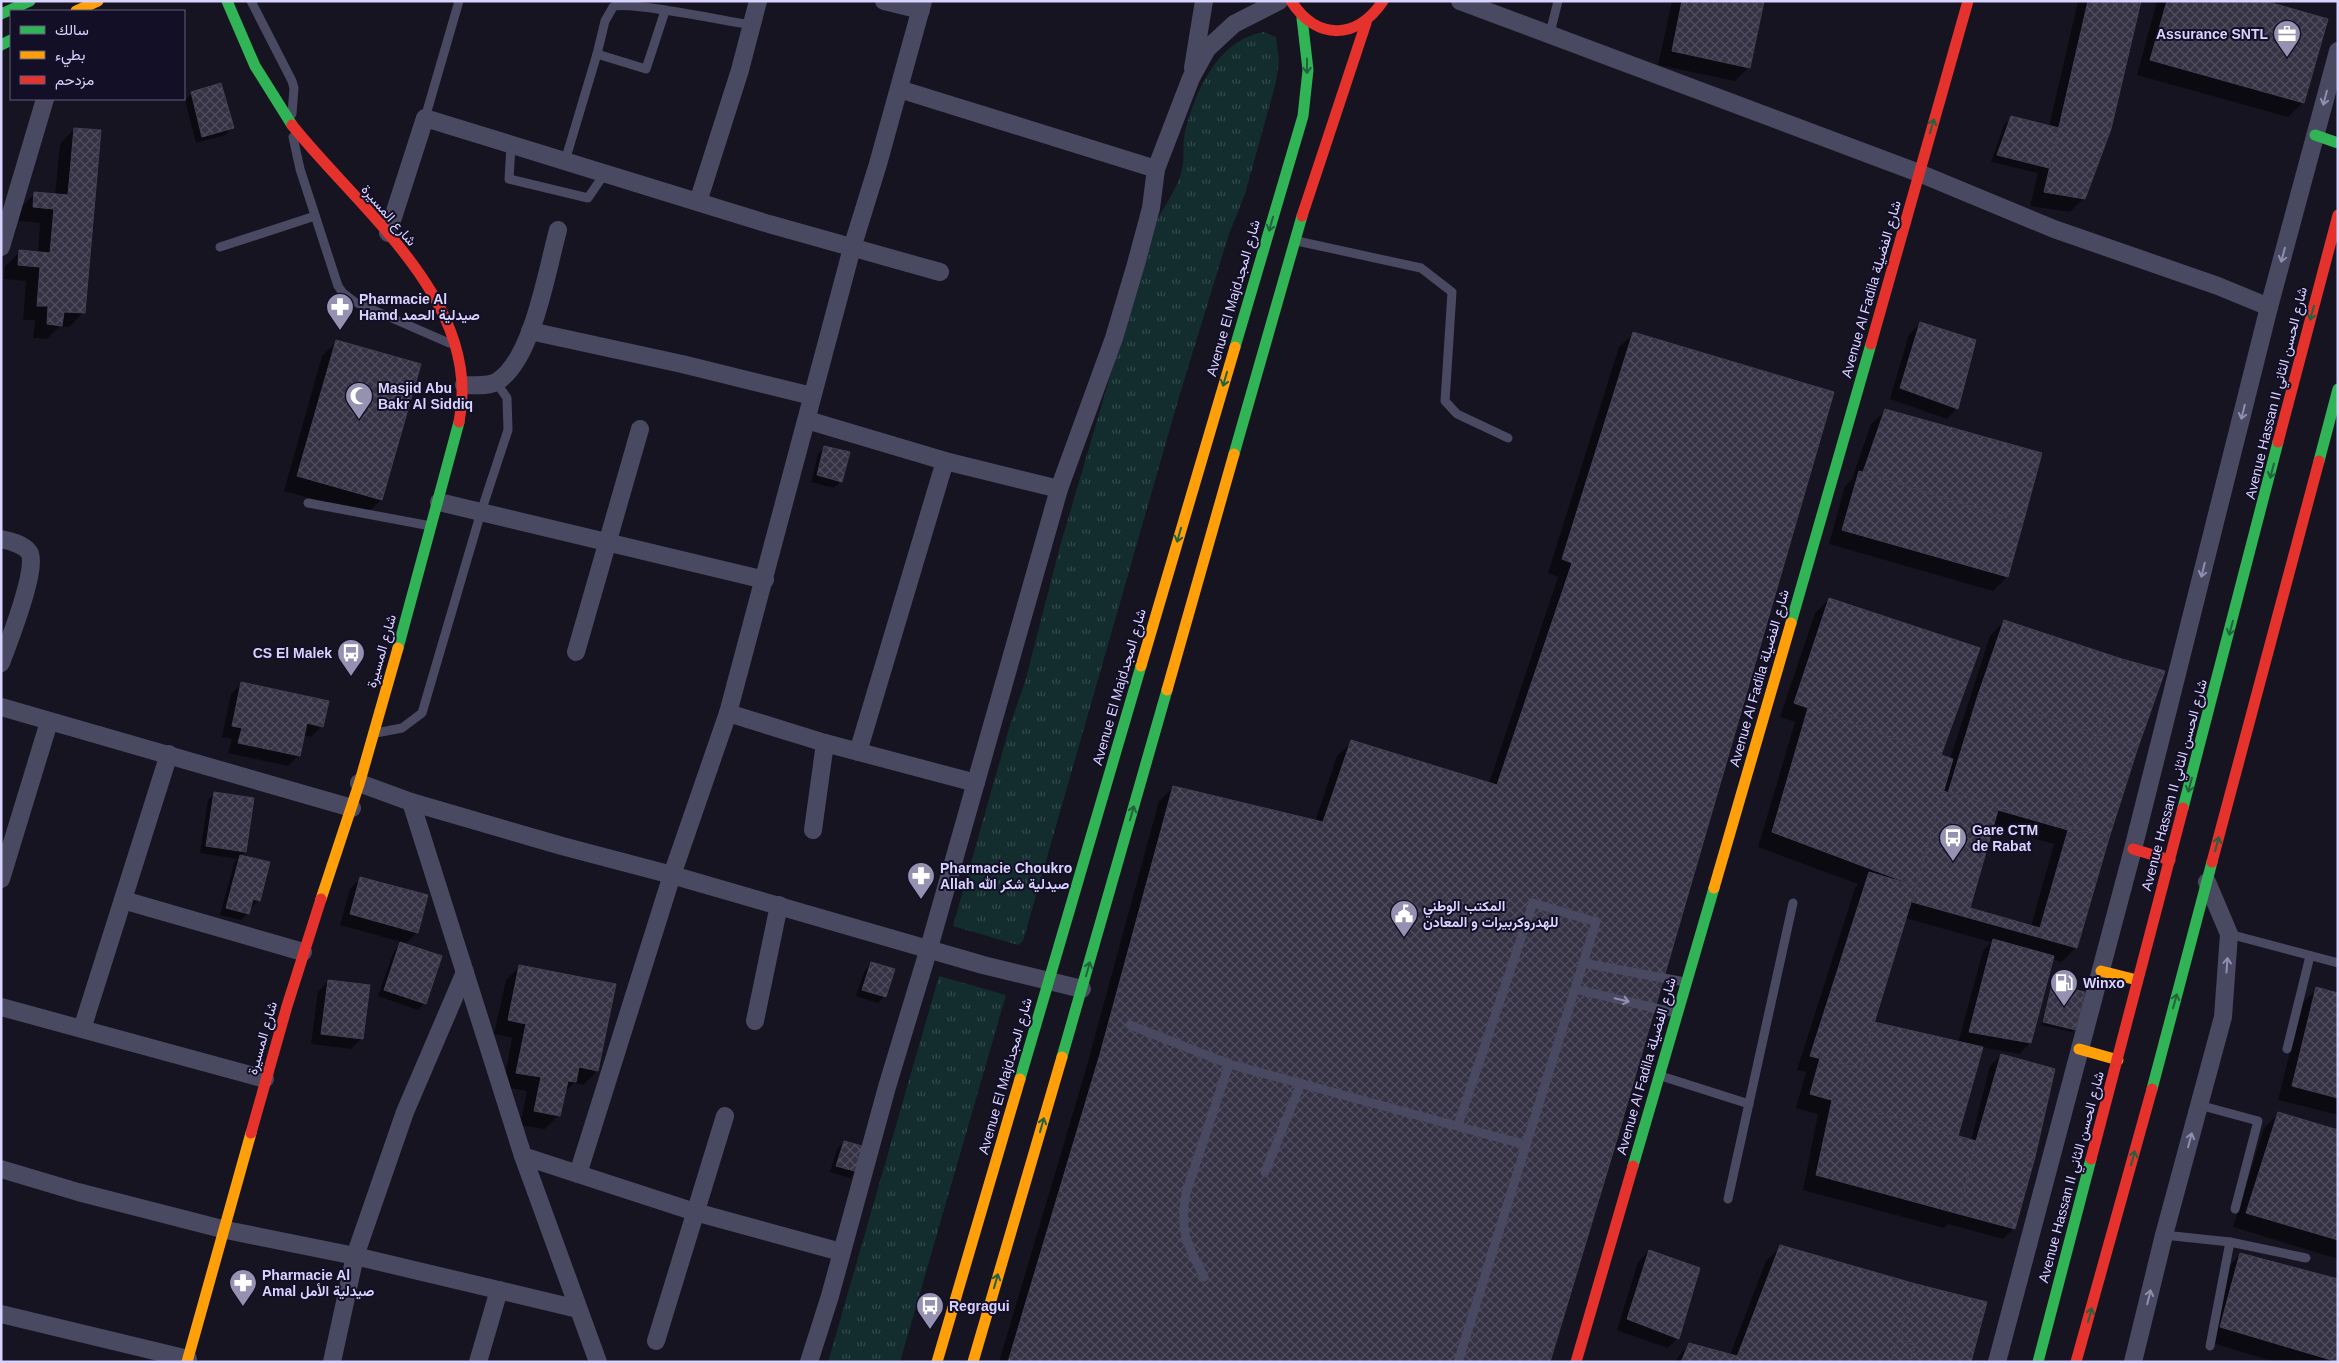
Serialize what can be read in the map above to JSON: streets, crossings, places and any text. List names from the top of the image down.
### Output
{
  "streets": {
    "main road": [
      "شارع المسيرة",
      "Avenue Al Fadila شارع الفضيلة",
      "Avenue El Majdشارع المجد",
      "Avenue Hassan II شارع الحسن الثاني"
    ]
  },
  "places": {
    "office": ["Assurance SNTL"],
    "pharmacy": ["Pharmacie Al Hamd صيدلية الحمد", "Pharmacie Choukro Allah صيدلية شكر الله", "Pharmacie Al Amal صيدلية الأمل"],
    "mosque": ["Masjid Abu Bakr Al Siddiq"],
    "bus stop": ["CS El Malek", "Gare CTM de Rabat", "Regragui"],
    "public building": ["المكتب الوطني للهدروكربيرات و المعادن"],
    "fuel station": ["Winxo"]
  },
  "legend": ["سالك", "بطيء", "مزدحم"]
}
